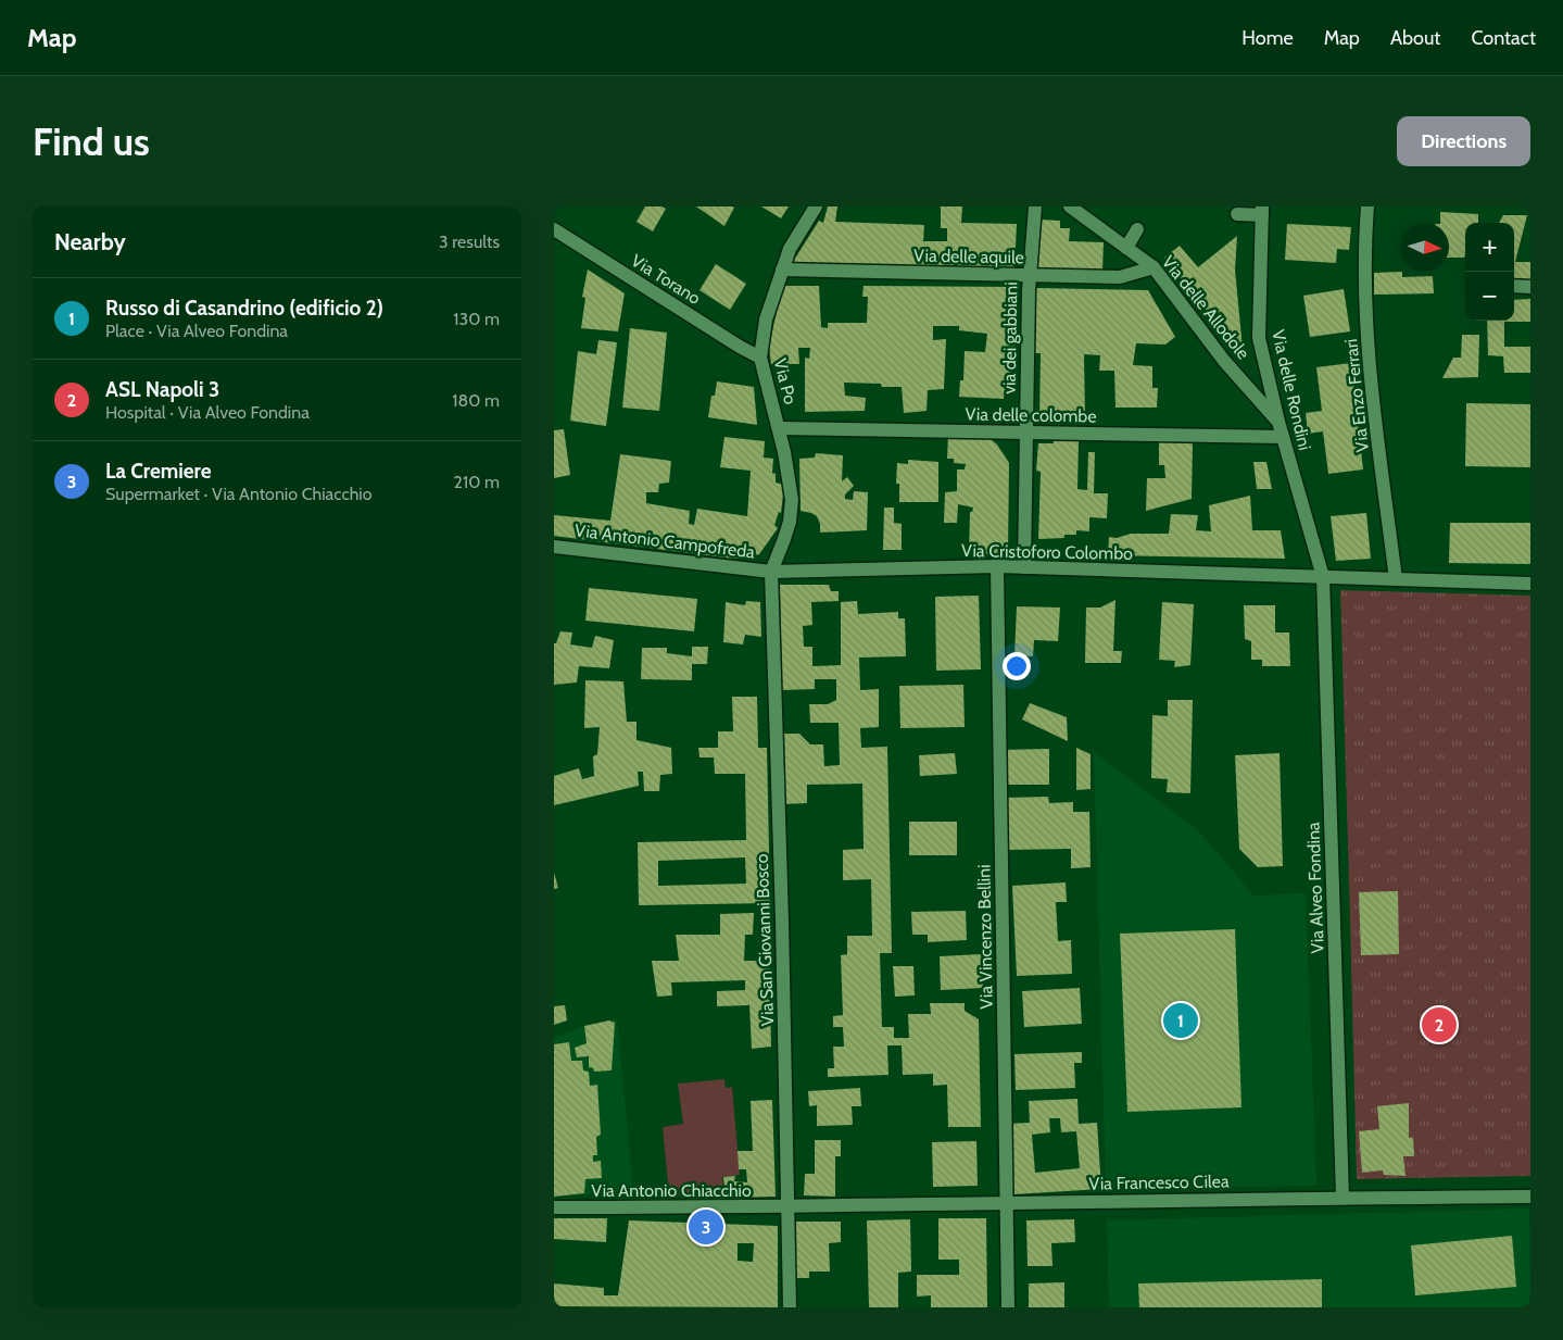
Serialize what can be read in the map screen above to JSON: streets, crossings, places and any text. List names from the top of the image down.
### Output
{
  "streets": {
    "street": [
      "Via delle aquile",
      "Via Torano",
      "Via delle Allodole",
      "via dei gabbiani",
      "Via Po",
      "Via delle Rondini",
      "Via Enzo Ferrari",
      "Via delle colombe",
      "Via Antonio Campofreda",
      "Via Cristoforo Colombo",
      "Via Alveo Fondina",
      "Via Vincenzo Bellini",
      "Via San Giovanni Bosco",
      "Via Francesco Cilea",
      "Via Antonio Chiacchio"
    ]
  },
  "crossings": [
    ["Via delle aquile", "Via delle Allodole"],
    ["Via delle aquile", "via dei gabbiani"],
    ["Via delle aquile", "Via Po"],
    ["Via Torano", "Via Po"],
    ["Via delle Allodole", "Via delle Rondini"],
    ["via dei gabbiani", "Via delle colombe"],
    ["via dei gabbiani", "Via Cristoforo Colombo"],
    ["Via Po", "Via delle colombe"],
    ["Via Po", "Via Antonio Campofreda"],
    ["Via Po", "Via Cristoforo Colombo"],
    ["Via Po", "Via San Giovanni Bosco"],
    ["Via delle Rondini", "Via delle colombe"],
    ["Via delle Rondini", "Via Cristoforo Colombo"],
    ["Via delle Rondini", "Via Alveo Fondina"],
    ["Via Enzo Ferrari", "Via Cristoforo Colombo"],
    ["Via Antonio Campofreda", "Via Cristoforo Colombo"],
    ["Via Antonio Campofreda", "Via San Giovanni Bosco"],
    ["Via Cristoforo Colombo", "Via Alveo Fondina"],
    ["Via Cristoforo Colombo", "Via Vincenzo Bellini"],
    ["Via Cristoforo Colombo", "Via San Giovanni Bosco"],
    ["Via Alveo Fondina", "Via Francesco Cilea"],
    ["Via Vincenzo Bellini", "Via Francesco Cilea"],
    ["Via San Giovanni Bosco", "Via Francesco Cilea"],
    ["Via San Giovanni Bosco", "Via Antonio Chiacchio"],
    ["Via Francesco Cilea", "Via Antonio Chiacchio"]
  ],
  "north": "right",
  "page": {
    "header": "Map",
    "nav": [
      "Home",
      "Map",
      "About",
      "Contact"
    ],
    "buttons": "Directions",
    "title": "Find us",
    "heading": ["Nearby", "3 results"],
    "map_buttons": ["+", "−"],
    "list": [
      {
        "mark": "1",
        "name": "Russo di Casandrino (edificio 2)",
        "note": "Place · Via Alveo Fondina",
        "value": "130 m"
      },
      {
        "mark": "2",
        "name": "ASL Napoli 3",
        "note": "Hospital · Via Alveo Fondina",
        "value": "180 m"
      },
      {
        "mark": "3",
        "name": "La Cremiere",
        "note": "Supermarket · Via Antonio Chiacchio",
        "value": "210 m"
      }
    ],
    "pins": ["1", "2", "3"]
  }
}
